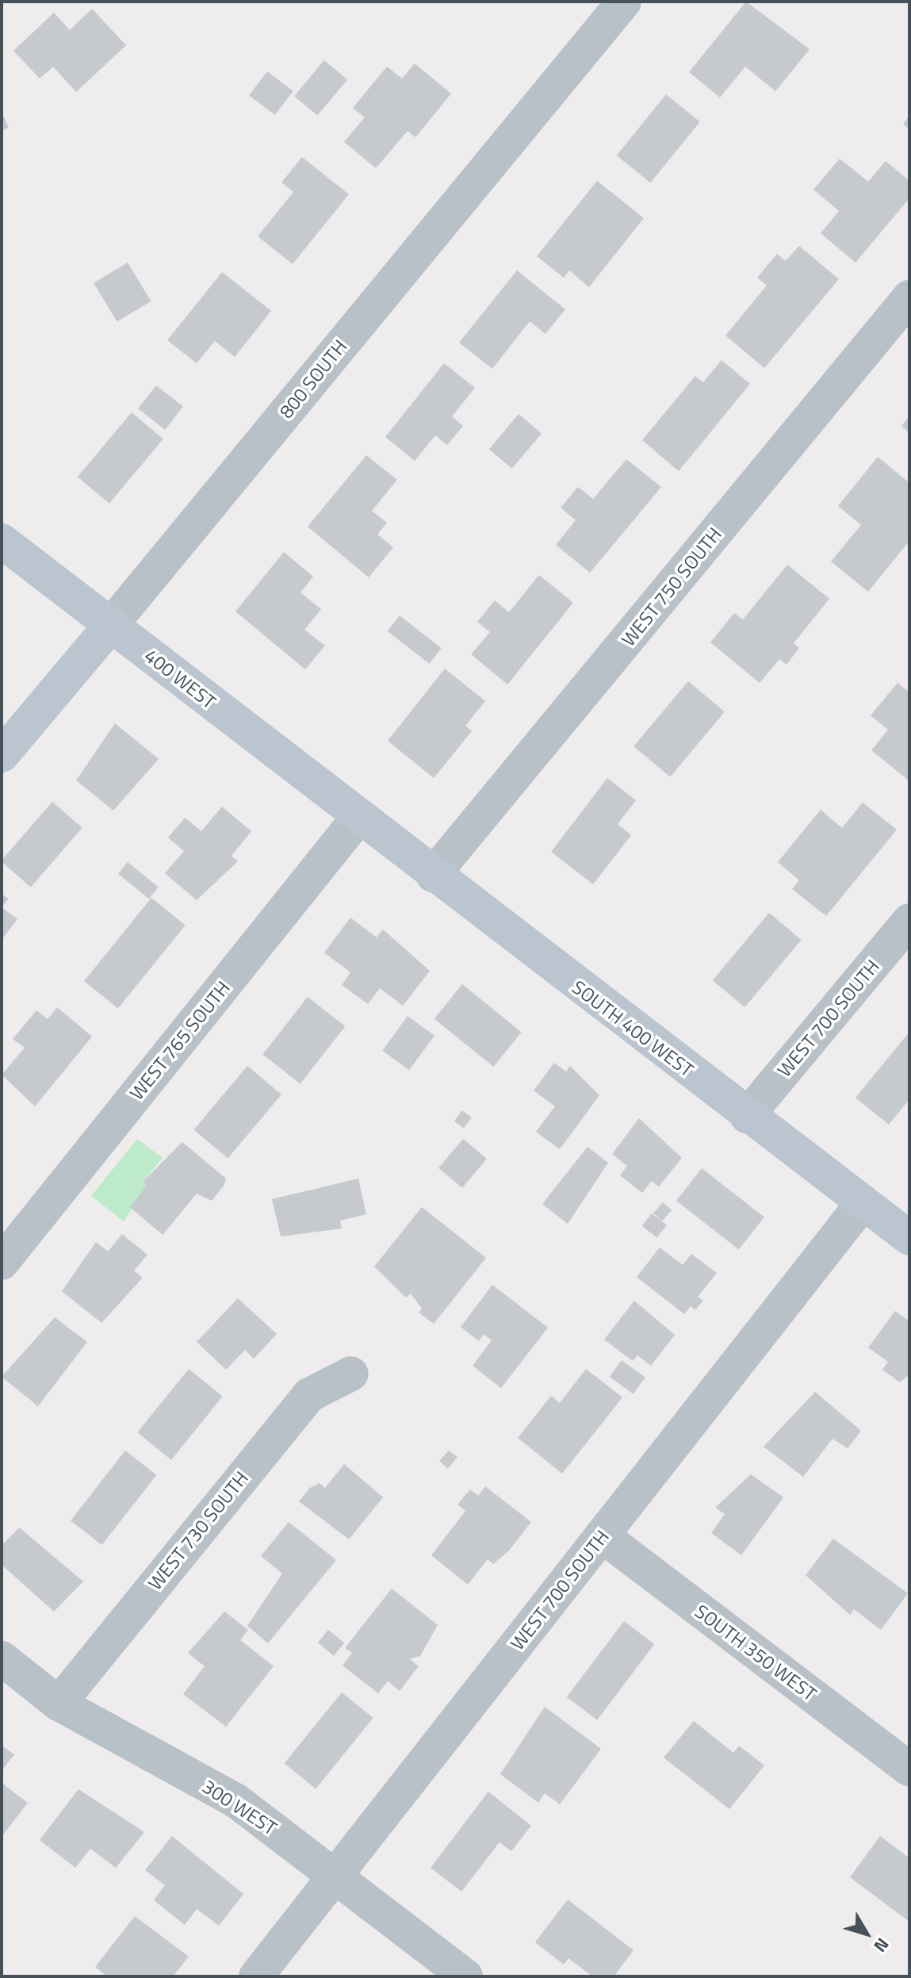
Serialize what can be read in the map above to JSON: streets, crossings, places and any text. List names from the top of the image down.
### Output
{
  "streets": {
    "main road": ["800 SOUTH", "400 WEST", "SOUTH 400 WEST"],
    "street": [
      "WEST 750 SOUTH",
      "WEST 700 SOUTH",
      "WEST 765 SOUTH",
      "WEST 730 SOUTH",
      "SOUTH 350 WEST",
      "300 WEST"
    ]
  },
  "crossings": [
    ["800 SOUTH", "400 WEST"],
    ["WEST 750 SOUTH", "SOUTH 400 WEST"],
    ["400 WEST", "SOUTH 400 WEST"],
    ["400 WEST", "WEST 765 SOUTH"],
    ["WEST 700 SOUTH", "SOUTH 400 WEST"],
    ["WEST 700 SOUTH", "SOUTH 350 WEST"],
    ["WEST 700 SOUTH", "300 WEST"],
    ["SOUTH 400 WEST", "WEST 765 SOUTH"],
    ["WEST 730 SOUTH", "300 WEST"]
  ],
  "north": "bottom right"
}
